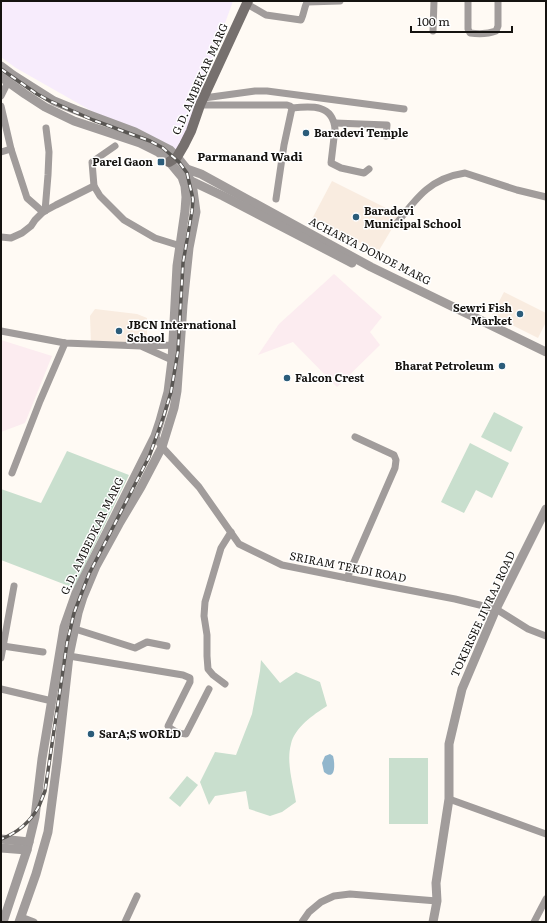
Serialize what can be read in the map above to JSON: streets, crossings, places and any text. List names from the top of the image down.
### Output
{
  "streets": {
    "main road": ["G.D. AMBEKAR MARG"],
    "street": [
      "ACHARYA DONDE MARG",
      "G.D. AMBEDKAR MARG",
      "SRIRAM TEKDI ROAD",
      "TOKERSEE JIVRAJ ROAD"
    ]
  },
  "crossings": [
    ["G.D. AMBEKAR MARG", "ACHARYA DONDE MARG"],
    ["G.D. AMBEDKAR MARG", "SRIRAM TEKDI ROAD"],
    ["SRIRAM TEKDI ROAD", "TOKERSEE JIVRAJ ROAD"]
  ],
  "districts": ["Parmanand Wadi"],
  "places": {
    "other": [
      "Baradevi Temple",
      "Baradevi Municipal School",
      "Sewri Fish Market",
      "JBCN International School",
      "Bharat Petroleum",
      "Falcon Crest",
      "SarA;S wORLD"
    ],
    "transit": ["Parel Gaon"]
  },
  "scale_bar": "100 m"
}
